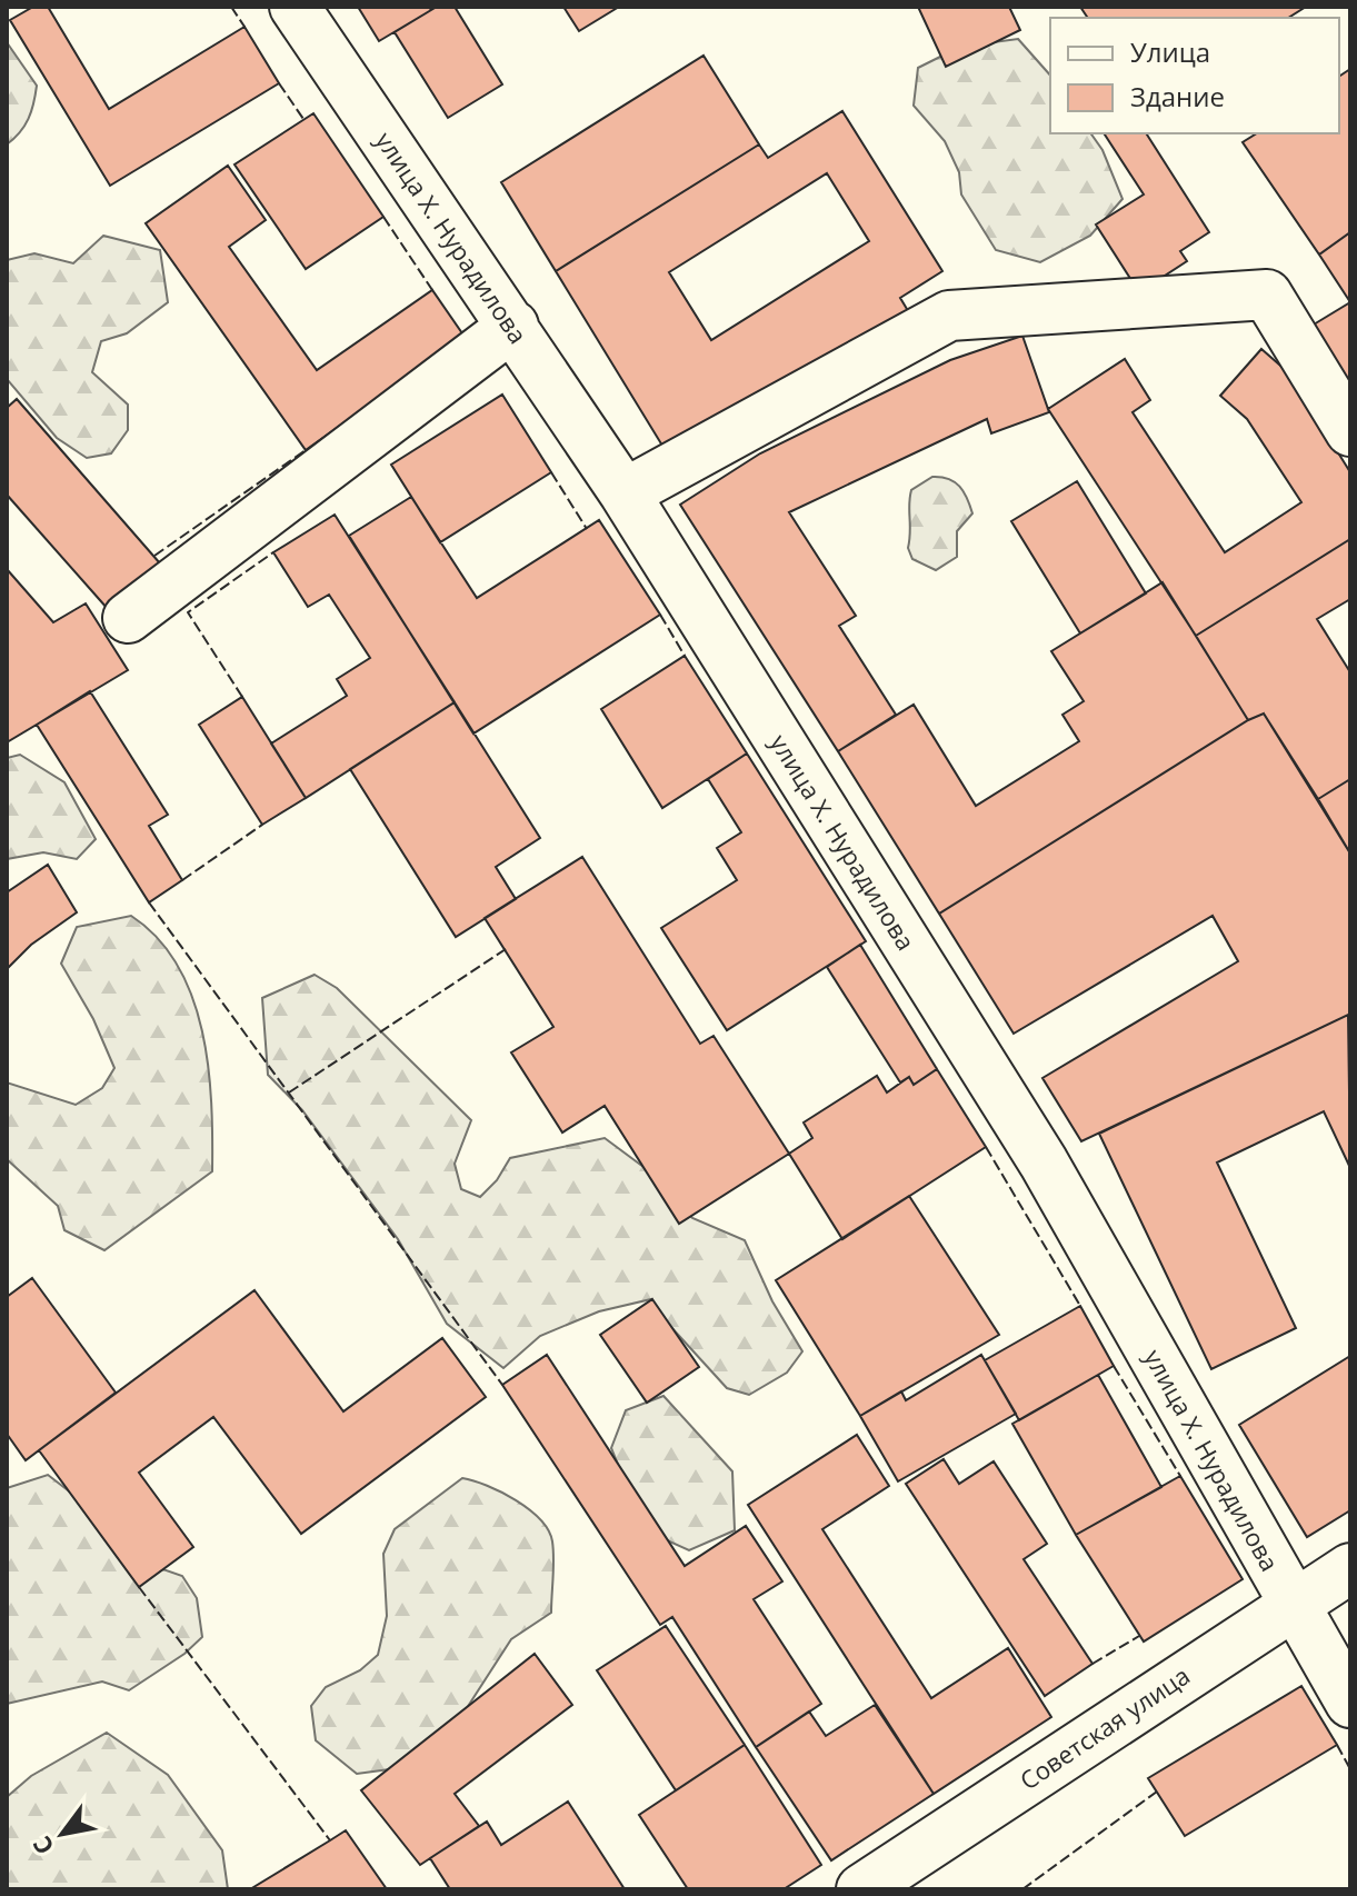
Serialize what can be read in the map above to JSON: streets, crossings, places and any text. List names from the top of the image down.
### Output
{
  "streets": {
    "street": ["улица Х. Нурадилова", "Советская улица"]
  },
  "crossings": [
    ["улица Х. Нурадилова", "Советская улица"]
  ],
  "legend": ["Улица", "Здание"],
  "north": "bottom left"
}
